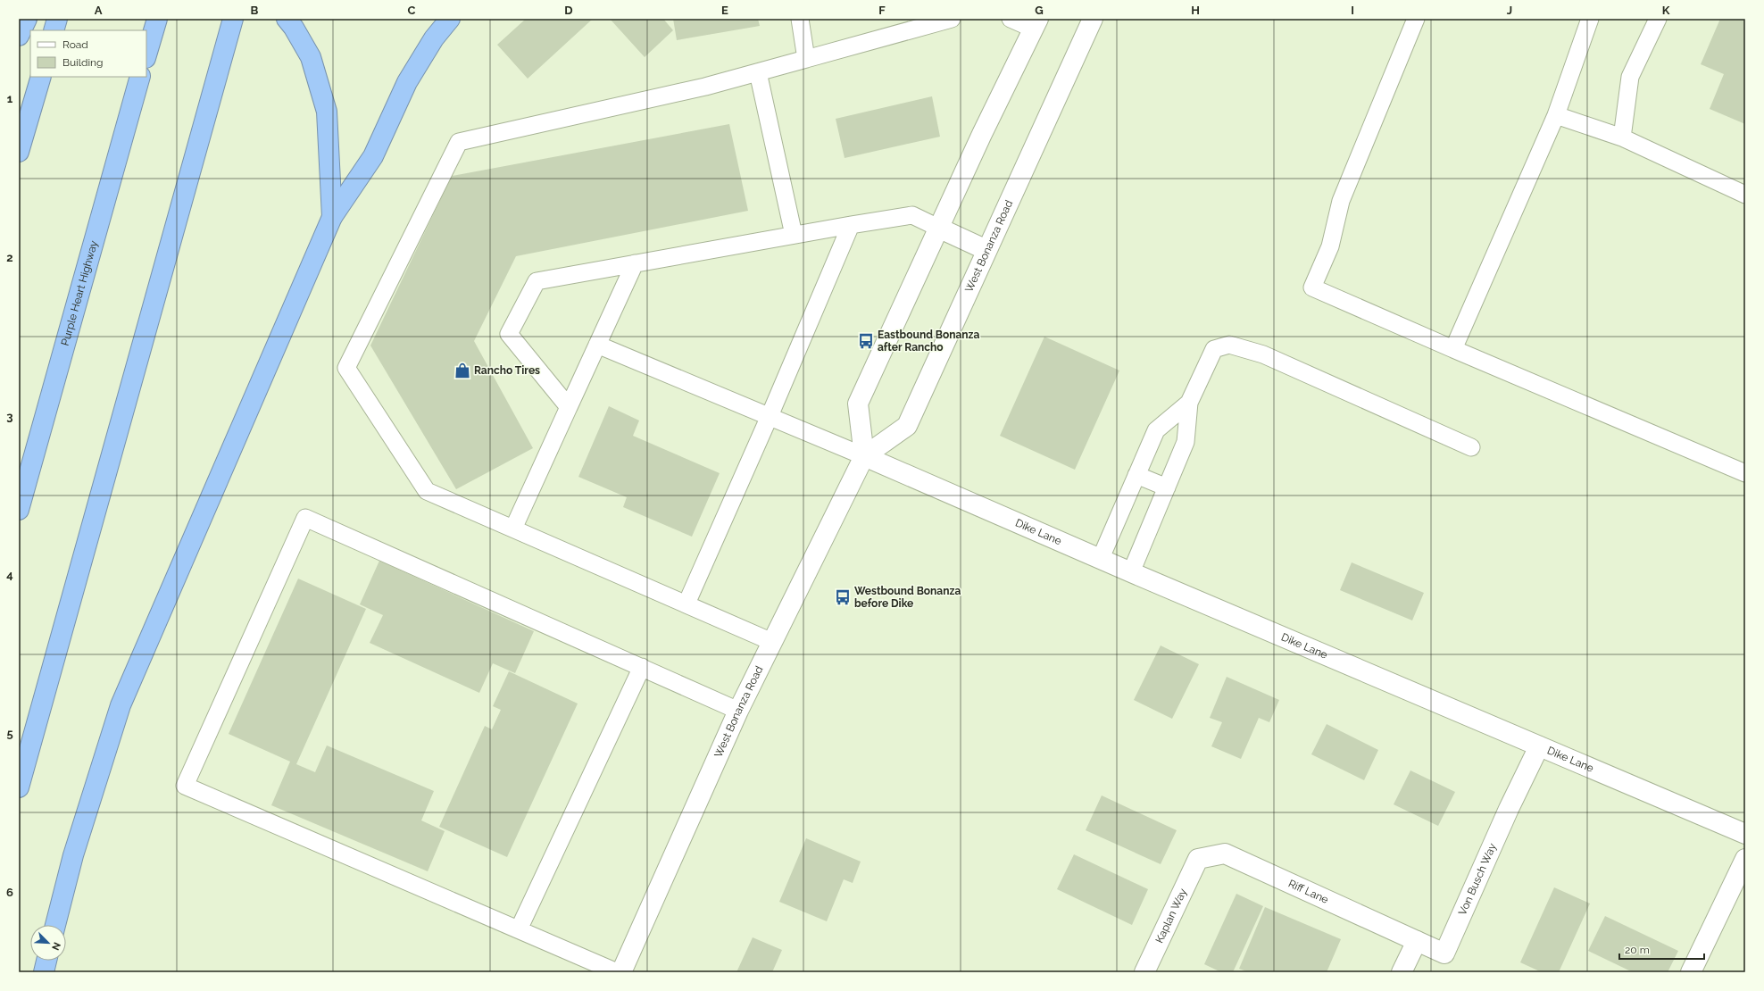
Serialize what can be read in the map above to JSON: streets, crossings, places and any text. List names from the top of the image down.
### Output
{
  "streets": {
    "highway": ["Purple Heart Highway"],
    "street": [
      "West Bonanza Road",
      "Dike Lane",
      "Von Busch Way",
      "Riff Lane",
      "Kaplan Way"
    ]
  },
  "crossings": [
    ["West Bonanza Road", "Dike Lane"],
    ["Dike Lane", "Von Busch Way"],
    ["Von Busch Way", "Riff Lane"],
    ["Riff Lane", "Kaplan Way"]
  ],
  "places": {
    "bus stop": ["Eastbound Bonanza after Rancho", "Westbound Bonanza before Dike"],
    "shop": ["Rancho Tires"]
  },
  "legend": ["Road", "Building"],
  "scale_bar": "20 m",
  "north": "bottom right",
  "grid": {
    "columns": [
      "A",
      "B",
      "C",
      "D",
      "E",
      "F",
      "G",
      "H",
      "I",
      "J",
      "K"
    ],
    "rows": [
      "1",
      "2",
      "3",
      "4",
      "5",
      "6"
    ]
  }
}
